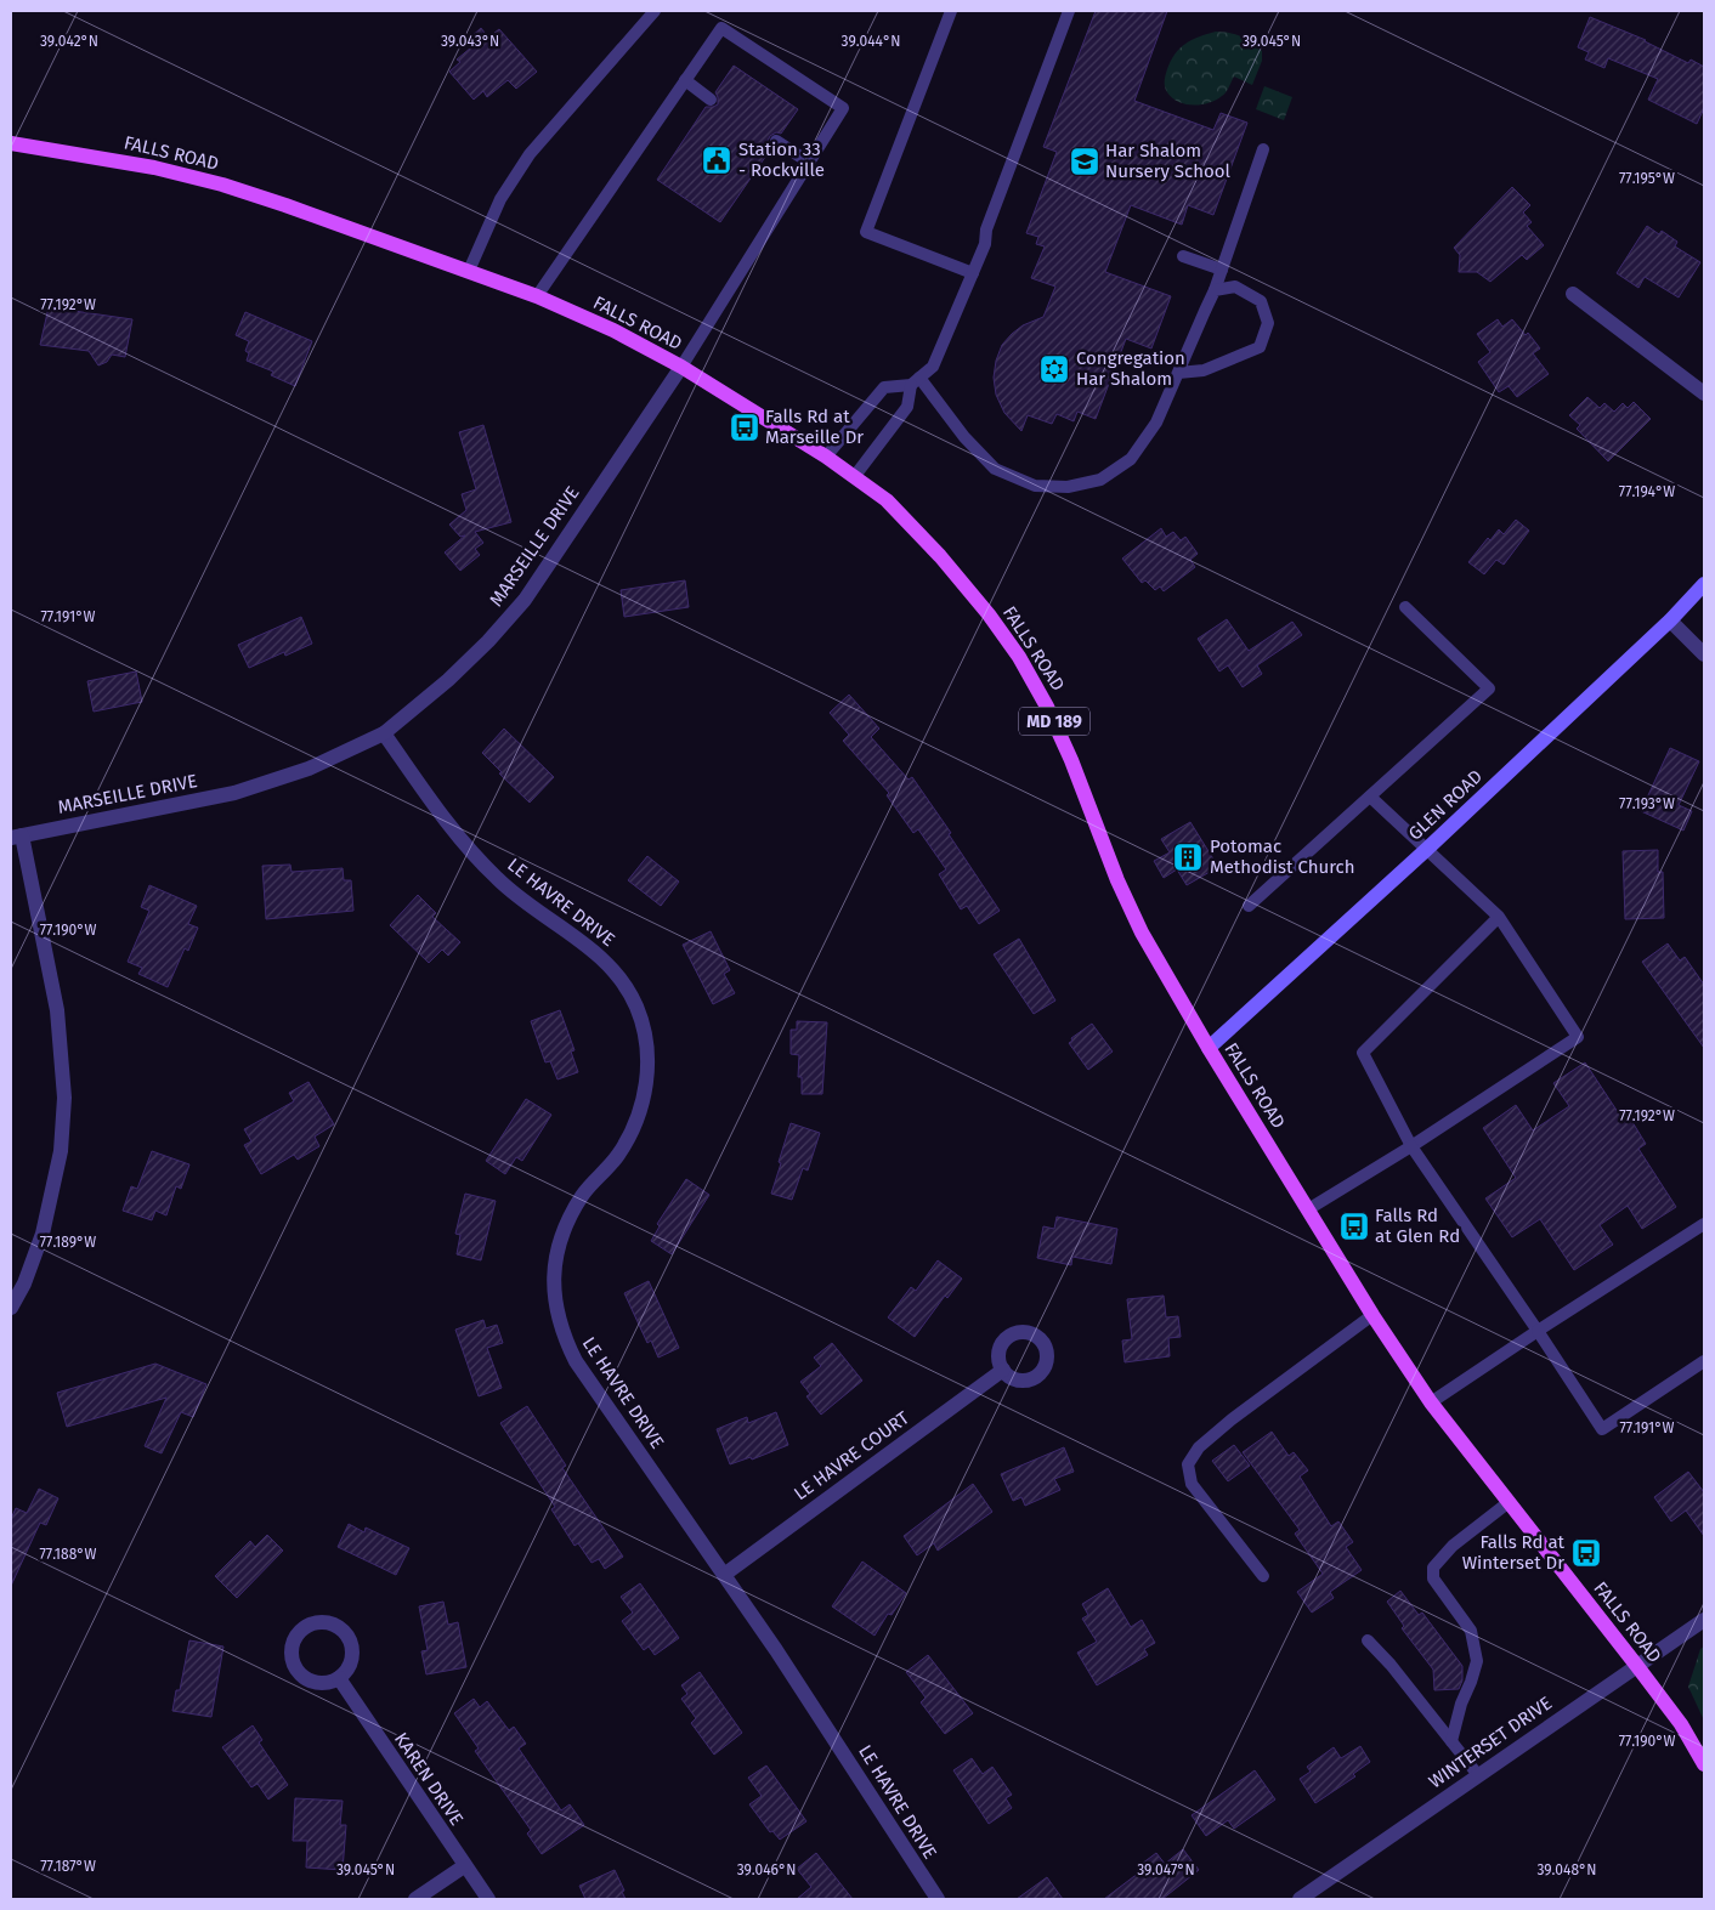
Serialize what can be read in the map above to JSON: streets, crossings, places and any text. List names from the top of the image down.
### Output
{
  "streets": {
    "main road": ["FALLS ROAD", "MD 189", "GLEN ROAD"],
    "street": [
      "MARSEILLE DRIVE",
      "LE HAVRE DRIVE",
      "LE HAVRE COURT",
      "WINTERSET DRIVE",
      "KAREN DRIVE"
    ]
  },
  "crossings": [
    ["FALLS ROAD", "MARSEILLE DRIVE"],
    ["FALLS ROAD", "GLEN ROAD"],
    ["FALLS ROAD", "WINTERSET DRIVE"],
    ["MARSEILLE DRIVE", "LE HAVRE DRIVE"],
    ["LE HAVRE DRIVE", "LE HAVRE COURT"]
  ],
  "places": {
    "public building": ["Station 33 - Rockville"],
    "school or university": ["Har Shalom Nursery School"],
    "synagogue": ["Congregation Har Shalom"],
    "bus stop": ["Falls Rd at Marseille Dr", "Falls Rd at Glen Rd", "Falls Rd at Winterset Dr"],
    "building": ["Potomac Methodist Church"]
  },
  "coordinates": [
    "39.044°N",
    "39.042°N",
    "39.043°N",
    "39.045°N",
    "77.195°W",
    "77.192°W",
    "77.194°W",
    "77.191°W",
    "77.193°W",
    "77.190°W",
    "77.189°W",
    "77.188°W",
    "77.187°W",
    "39.046°N",
    "39.047°N",
    "39.048°N"
  ]
}
